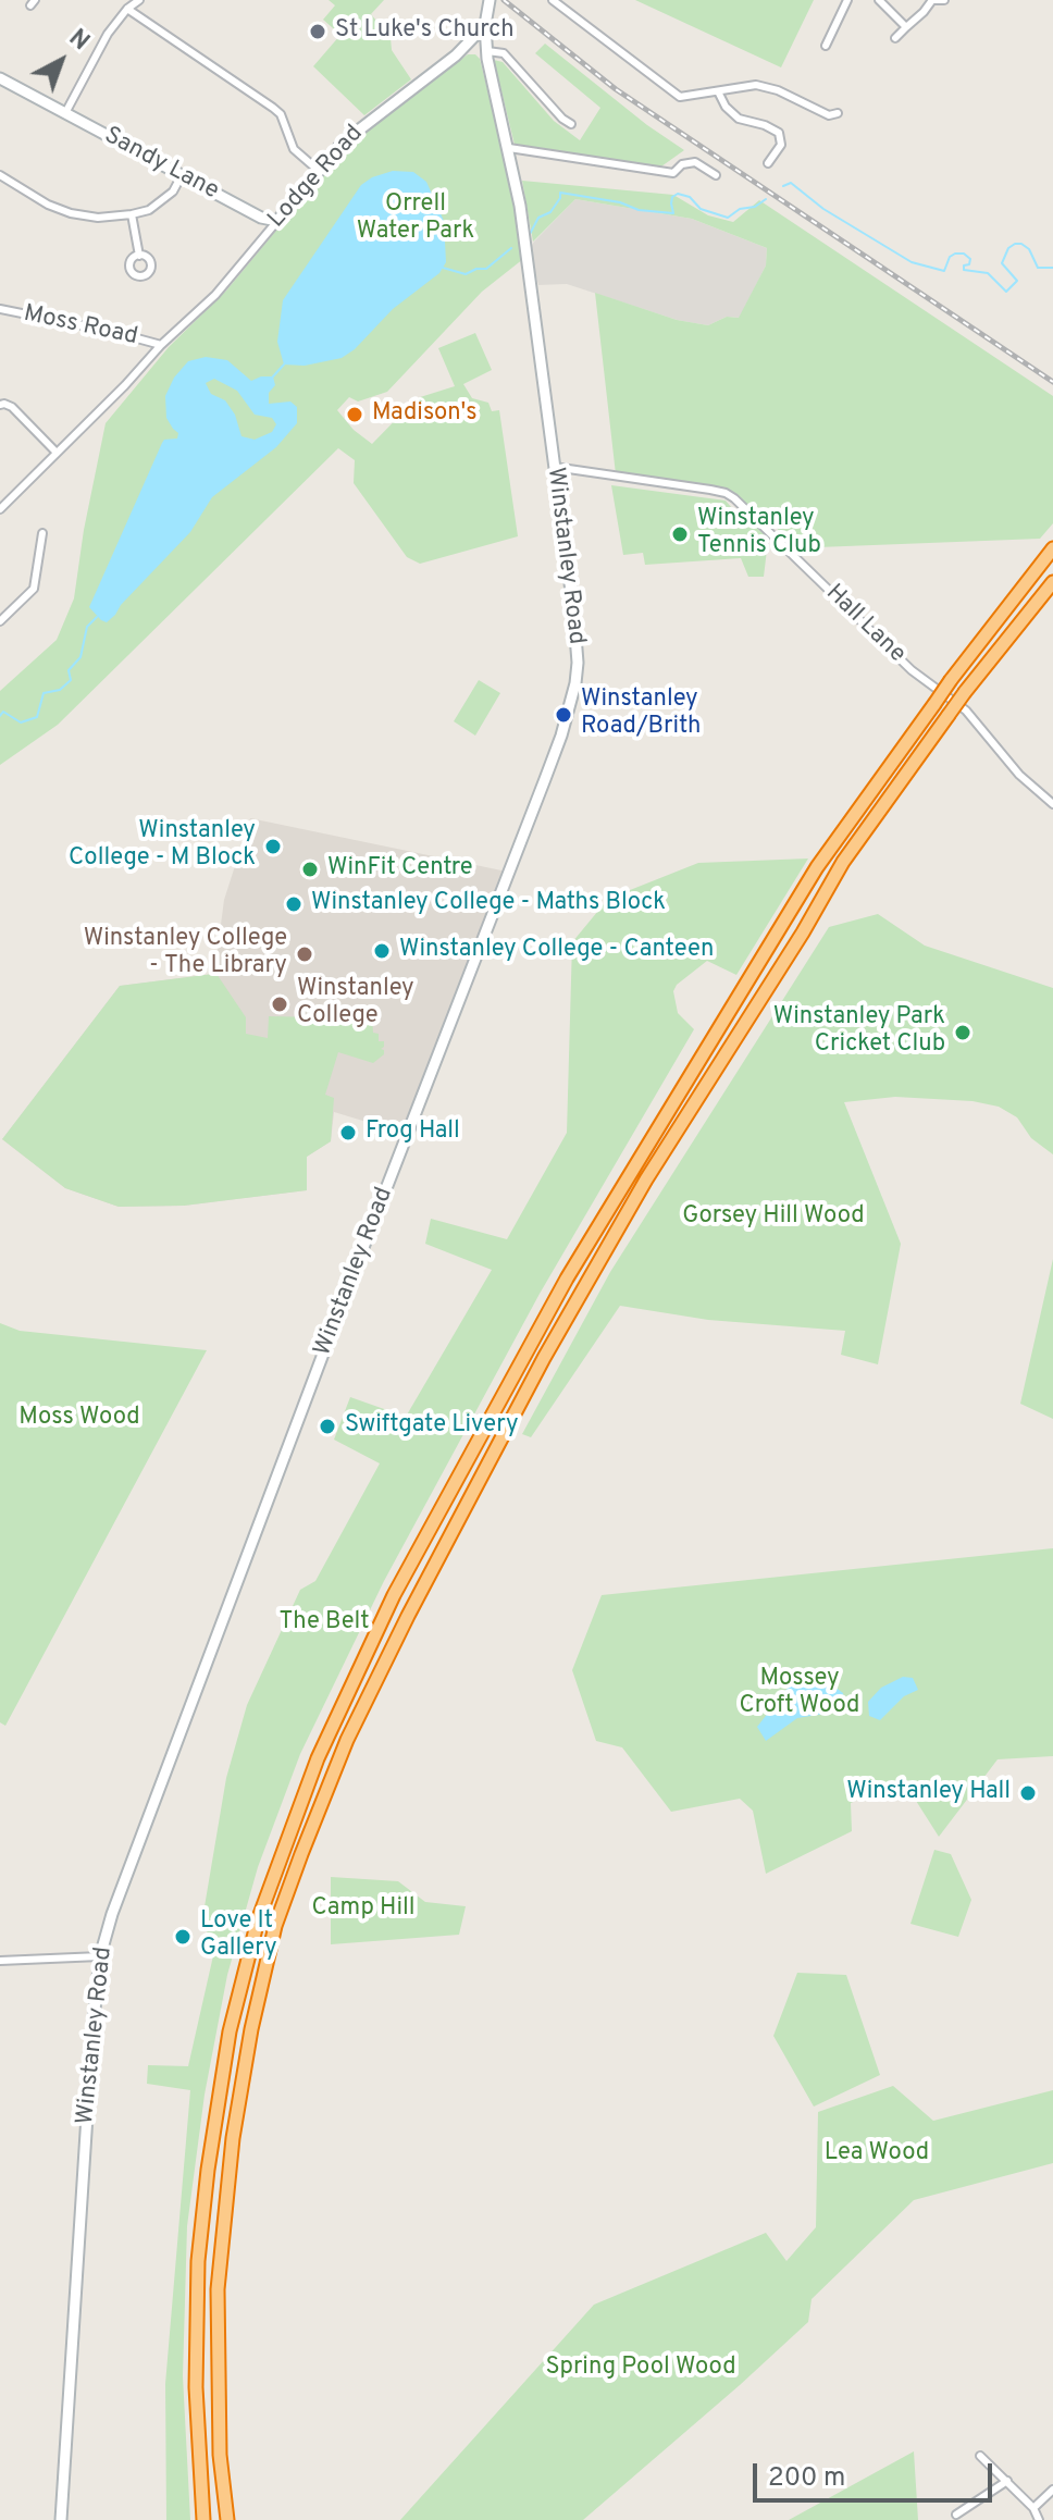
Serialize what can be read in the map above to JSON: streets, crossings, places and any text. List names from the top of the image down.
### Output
{
  "streets": {
    "street": [
      "Sandy Lane",
      "Lodge Road",
      "Moss Road",
      "Winstanley Road",
      "Hall Lane"
    ]
  },
  "crossings": [
    ["Sandy Lane", "Lodge Road"],
    ["Lodge Road", "Moss Road"],
    ["Lodge Road", "Winstanley Road"],
    ["Winstanley Road", "Hall Lane"]
  ],
  "parks": [
    "Orrell Water Park",
    "Gorsey Hill Wood",
    "Moss Wood",
    "The Belt",
    "Mossey Croft Wood",
    "Camp Hill",
    "Lea Wood",
    "Spring Pool Wood"
  ],
  "places": [
    "St Luke's Church",
    "Madison's",
    "Winstanley Tennis Club",
    "Winstanley Road/Brith",
    "Winstanley College - M Block",
    "WinFit Centre",
    "Winstanley College - Maths Block",
    "Winstanley College - Canteen",
    "Winstanley College - The Library",
    "Winstanley College",
    "Winstanley Park Cricket Club",
    "Frog Hall",
    "Swiftgate Livery",
    "Winstanley Hall",
    "Love It Gallery"
  ],
  "scale_bar": "200 m",
  "north": "top right"
}
